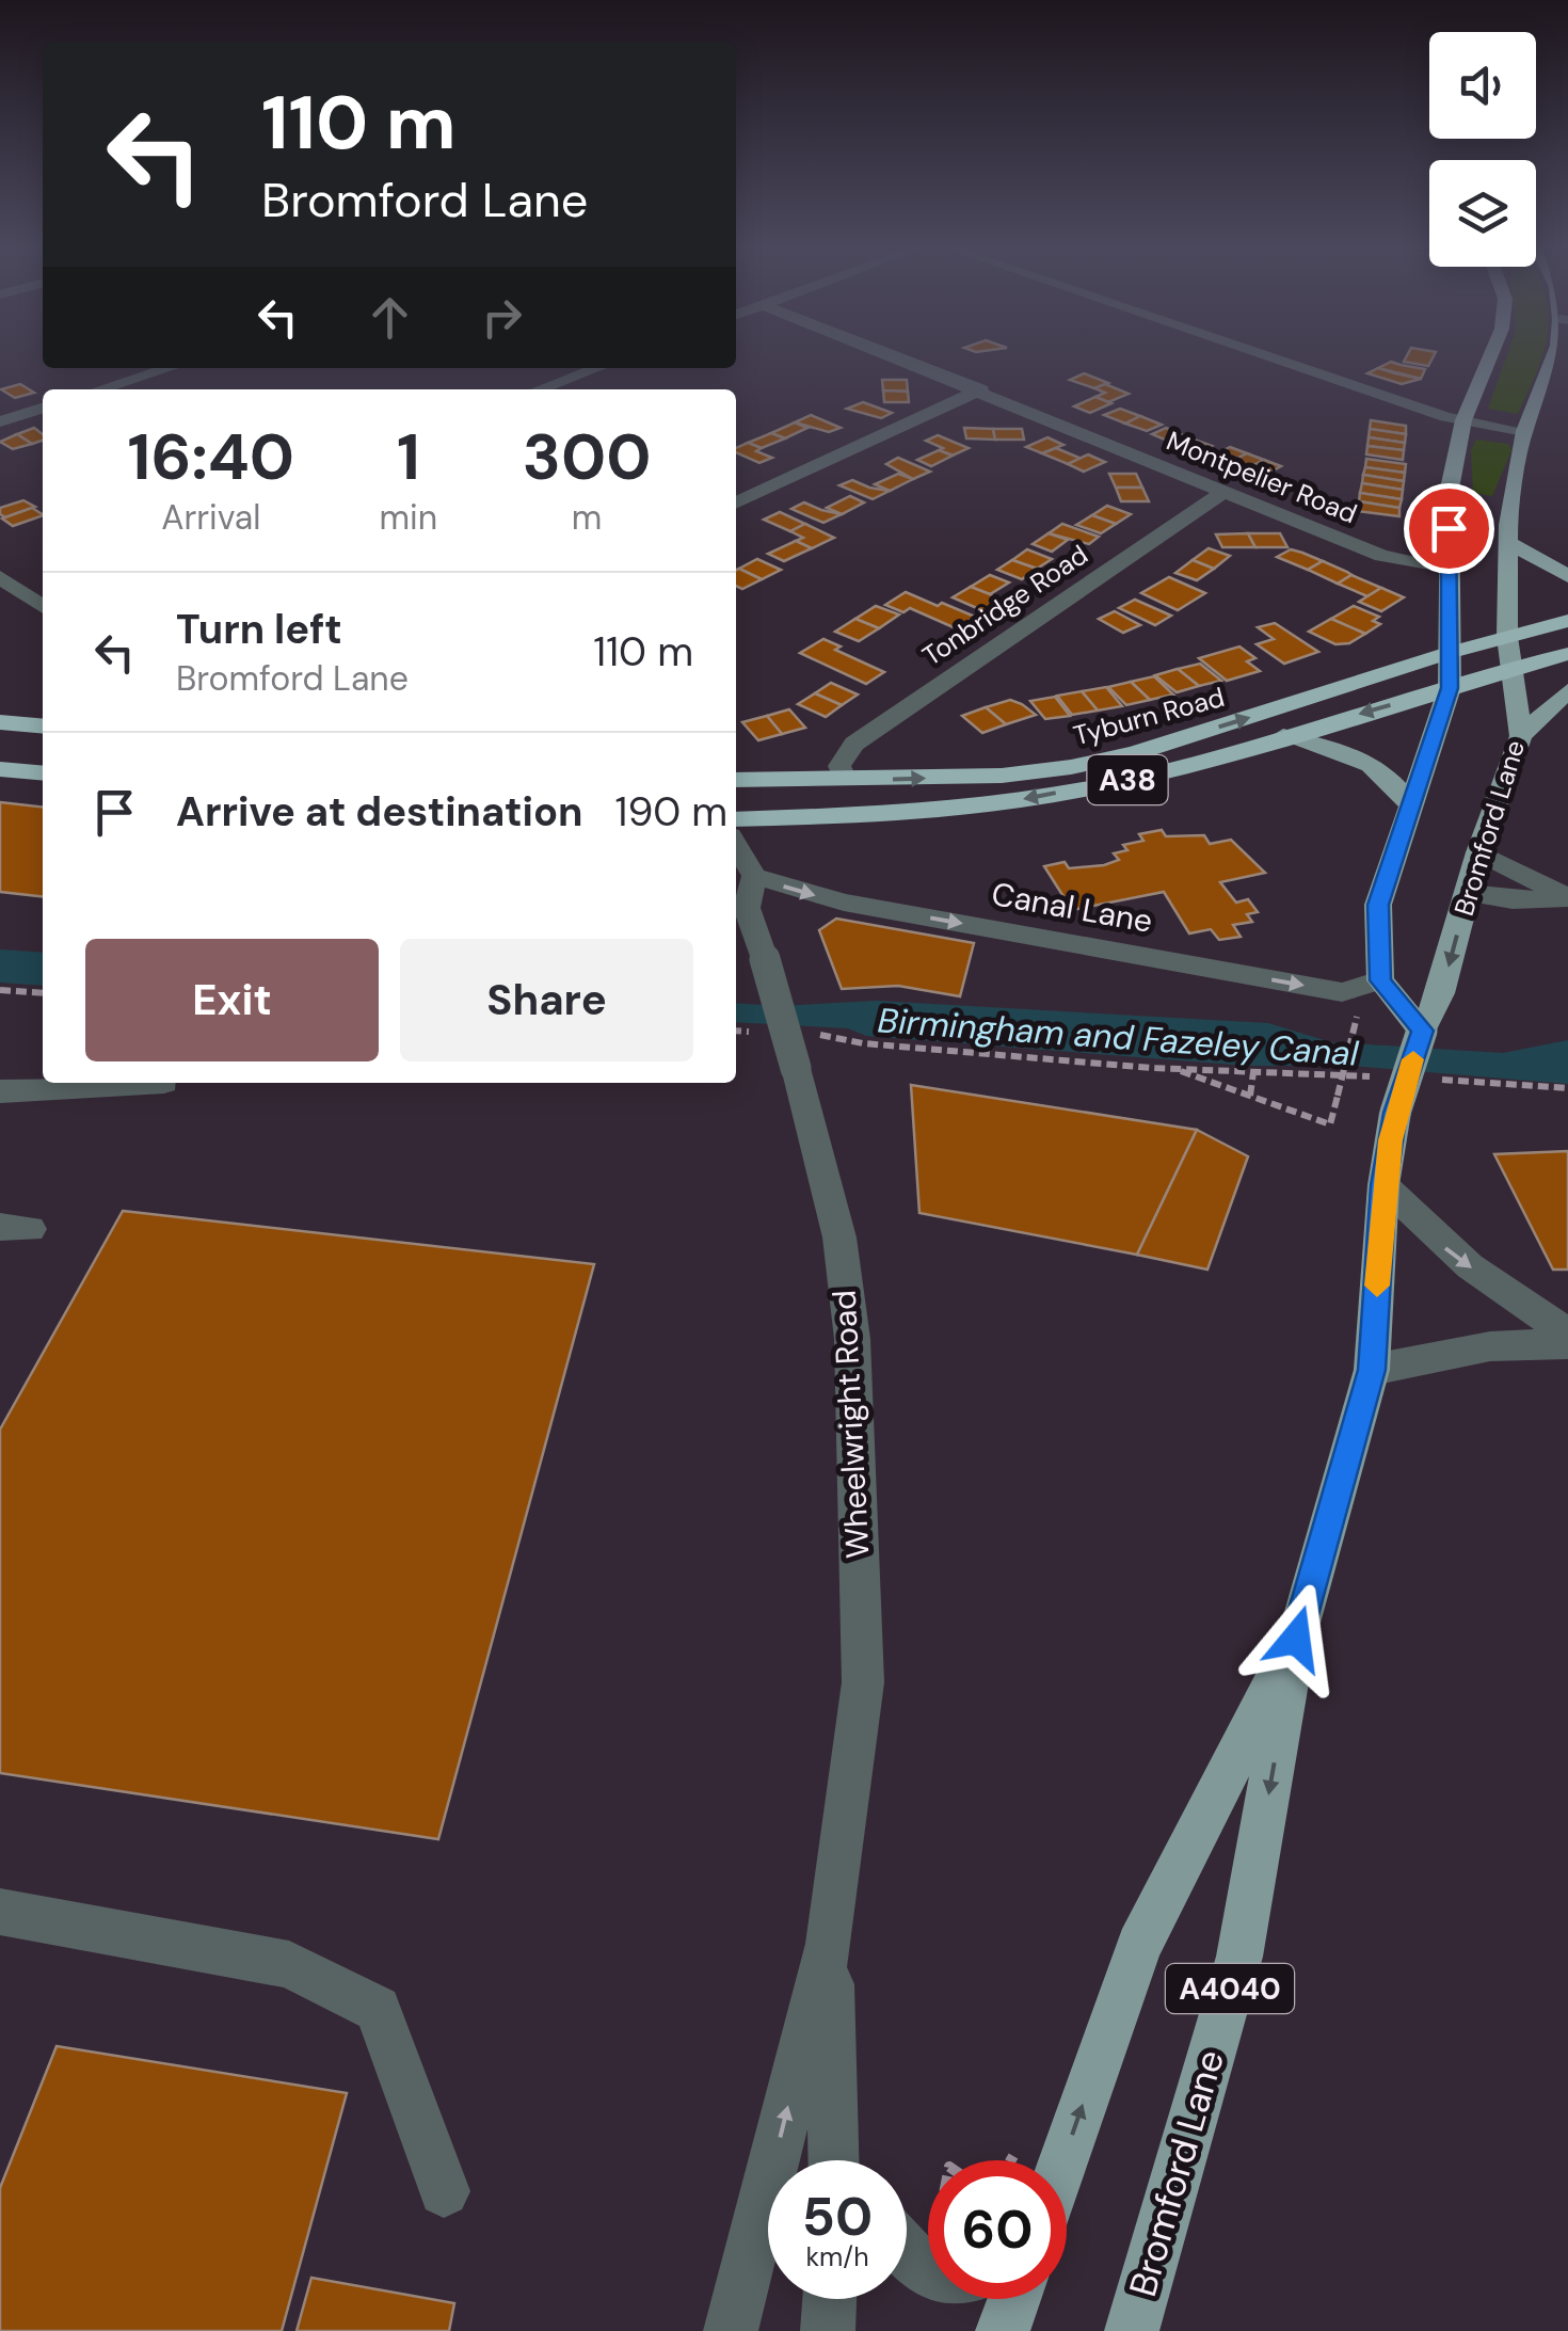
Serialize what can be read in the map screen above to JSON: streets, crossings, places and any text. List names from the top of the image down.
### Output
{
  "streets": {
    "highway": ["Tyburn Road", "A38"],
    "main road": ["Bromford Lane", "A4040"],
    "street": [
      "Montpelier Road",
      "Tonbridge Road",
      "Canal Lane",
      "Wheelwright Road"
    ]
  },
  "crossings": [
    ["Montpelier Road", "Tonbridge Road"],
    ["Tonbridge Road", "Tyburn Road"],
    ["Tyburn Road", "Bromford Lane"],
    ["Canal Lane", "Wheelwright Road"]
  ],
  "one_way": ["Canal Lane"],
  "water": ["Birmingham and Fazeley Canal"],
  "page": {
    "turn": ["110 m", "Bromford Lane"],
    "eta": [
      "16:40",
      "Arrival",
      "1",
      "min",
      "300",
      "m"
    ],
    "list": [
      {
        "name": "Turn left",
        "note": "Bromford Lane",
        "value": "110 m"
      },
      {
        "name": "Arrive at destination",
        "value": "190 m"
      }
    ],
    "buttons": ["Exit", "Share"],
    "speed": "50 km/h",
    "limit": "60"
  }
}
